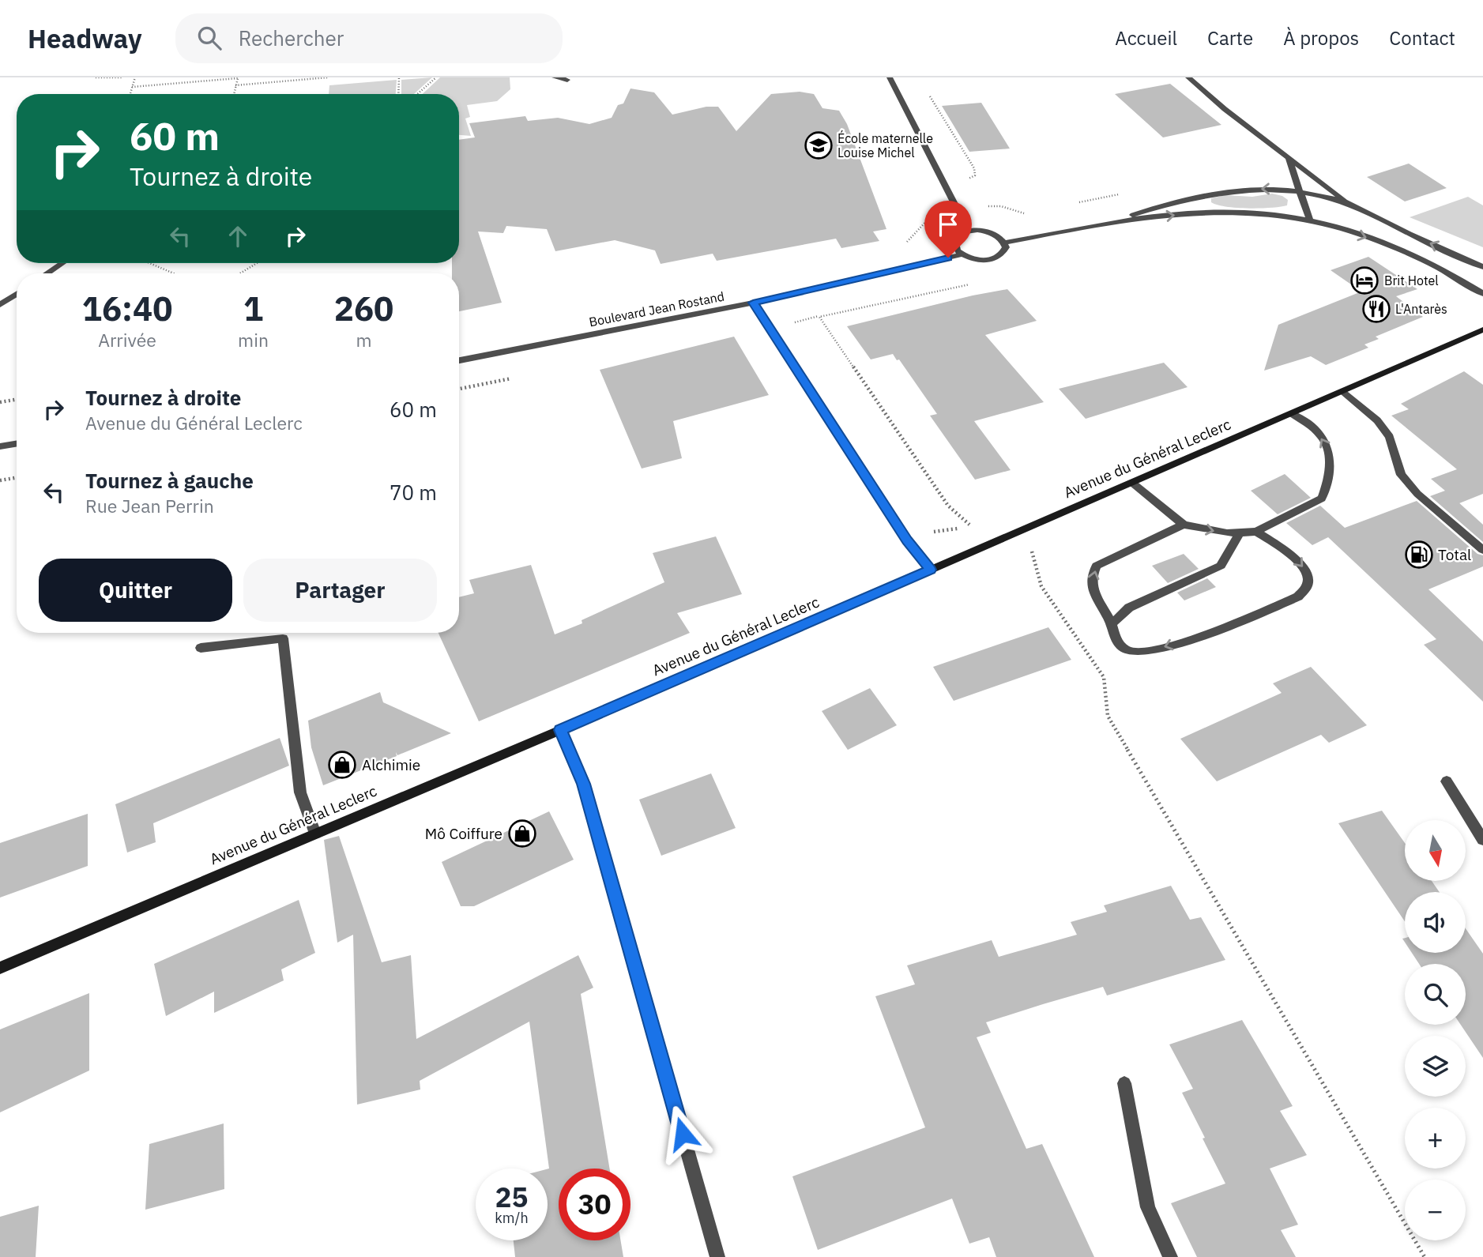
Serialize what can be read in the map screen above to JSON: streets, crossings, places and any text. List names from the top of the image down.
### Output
{
  "streets": {
    "main road": ["Avenue du Général Leclerc"],
    "street": ["Boulevard Jean Rostand"]
  },
  "places": {
    "school or university": ["École maternelle Louise Michel"],
    "hotel": ["Brit Hotel"],
    "restaurant": ["L'Antarès"],
    "fuel station": ["Total"],
    "shop": ["Alchimie", "Mô Coiffure"]
  },
  "north": "bottom",
  "page": {
    "header": "Headway",
    "search": "Rechercher",
    "nav": [
      "Accueil",
      "Carte",
      "À propos",
      "Contact"
    ],
    "turn": ["60 m", "Tournez à droite"],
    "eta": [
      "16:40",
      "Arrivée",
      "1",
      "min",
      "260",
      "m"
    ],
    "list": [
      {
        "name": "Tournez à droite",
        "note": "Avenue du Général Leclerc",
        "value": "60 m"
      },
      {
        "name": "Tournez à gauche",
        "note": "Rue Jean Perrin",
        "value": "70 m"
      }
    ],
    "buttons": ["Quitter", "Partager"],
    "map_buttons": ["+", "−"],
    "speed": "25 km/h",
    "limit": "30"
  }
}
